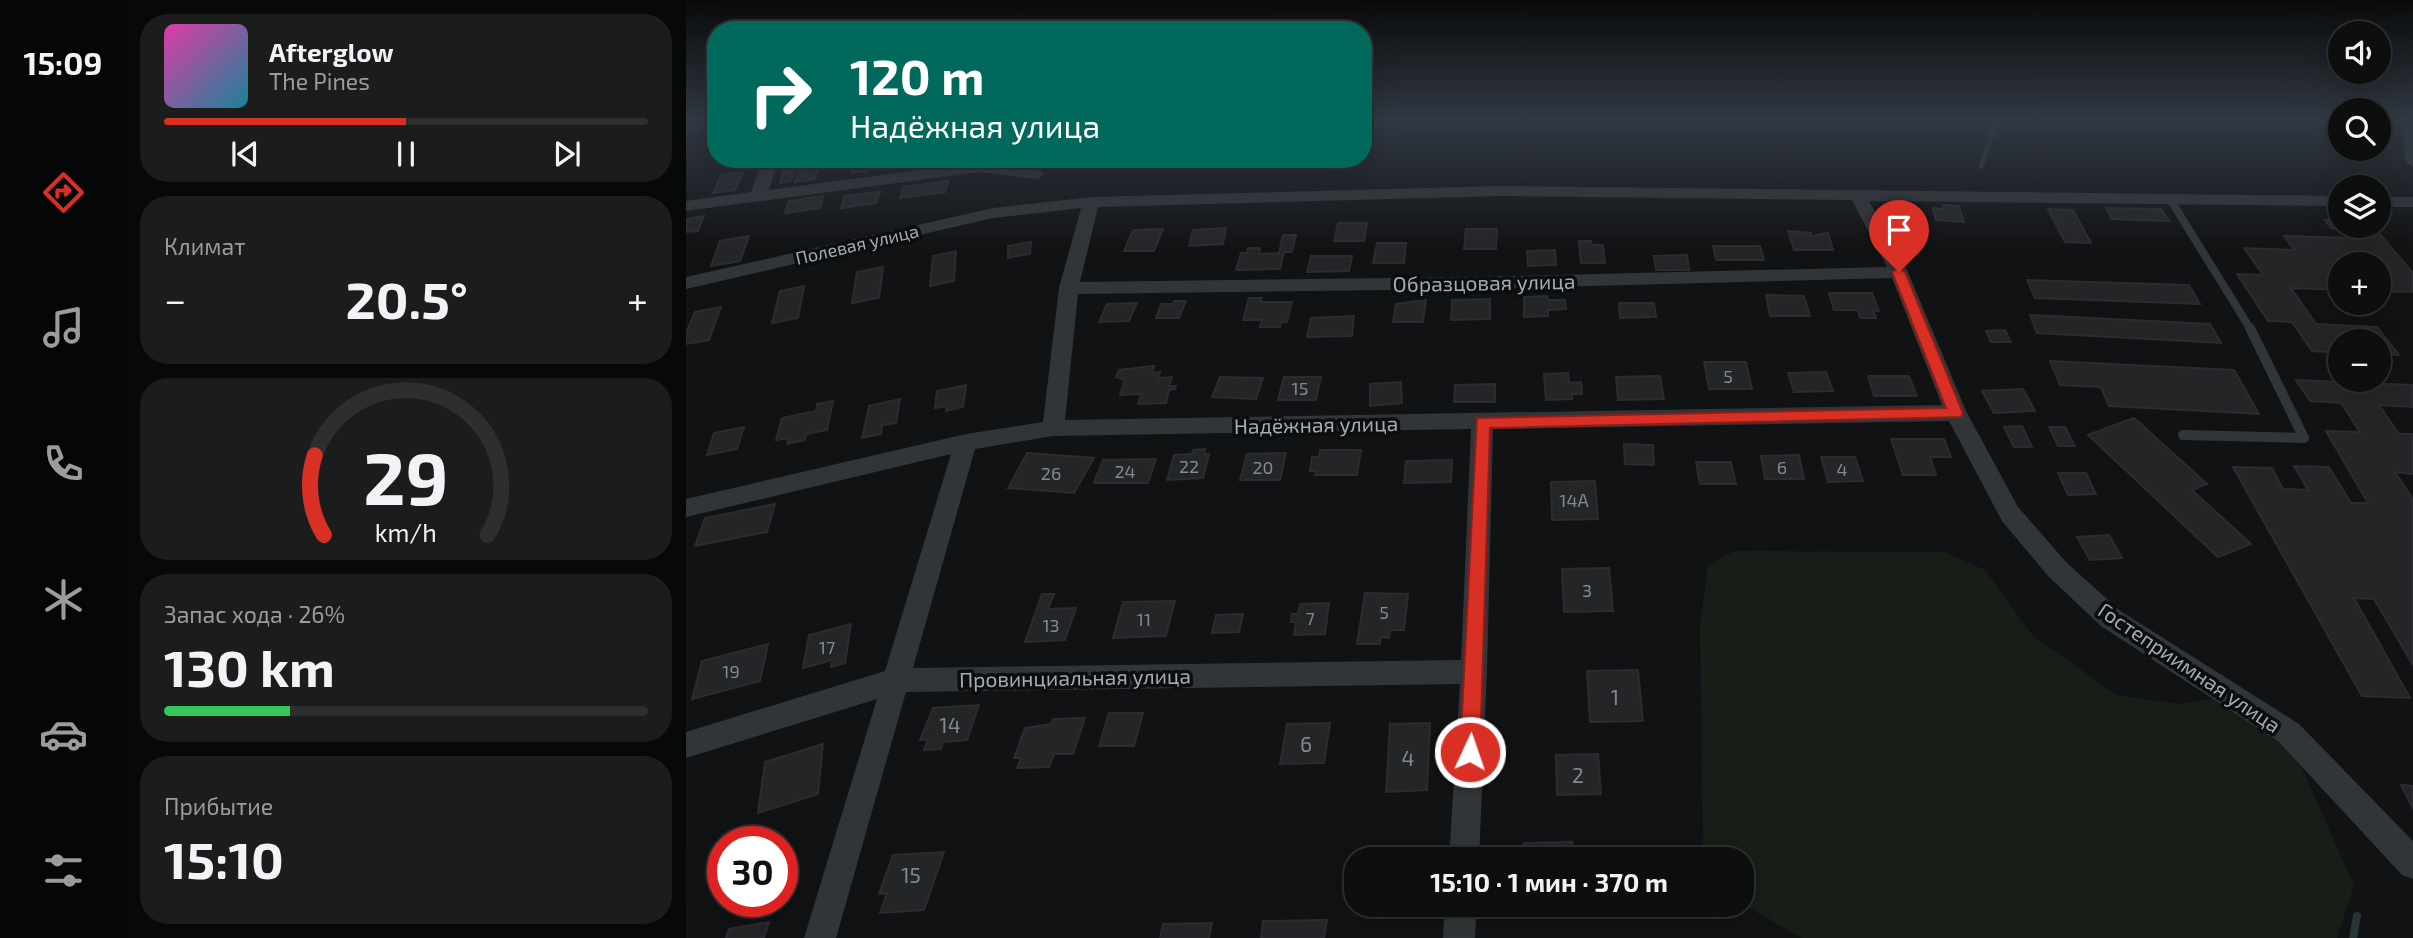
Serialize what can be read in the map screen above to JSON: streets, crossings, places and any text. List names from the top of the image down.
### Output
{
  "streets": {
    "street": [
      "Полевая улица",
      "Образцовая улица",
      "Надёжная улица",
      "Гостеприимная улица",
      "Провинциальная улица"
    ]
  },
  "crossings": [
    ["Полевая улица", "Гостеприимная улица"],
    ["Образцовая улица", "Гостеприимная улица"],
    ["Надёжная улица", "Гостеприимная улица"]
  ],
  "house_numbers": [
    "5",
    "15",
    "22",
    "20",
    "6",
    "4",
    "24",
    "26",
    "14А",
    "3",
    "5",
    "7",
    "11",
    "13",
    "17",
    "19",
    "1",
    "14",
    "6",
    "4",
    "2",
    "15"
  ],
  "page": {
    "tabs": "15:09",
    "map_buttons": ["+", "−"],
    "turn": ["120 m", "Надёжная улица"],
    "song": ["Afterglow", "The Pines"],
    "tile": [
      "Климат",
      ["Запас хода · 26%", "130 km"],
      ["Прибытие", "15:10"]
    ],
    "heat": ["−", "20.5°", "+"],
    "limit": "30",
    "trip": "15:10 · 1 мин · 370 m",
    "gauge": ["29", "km/h"]
  }
}
